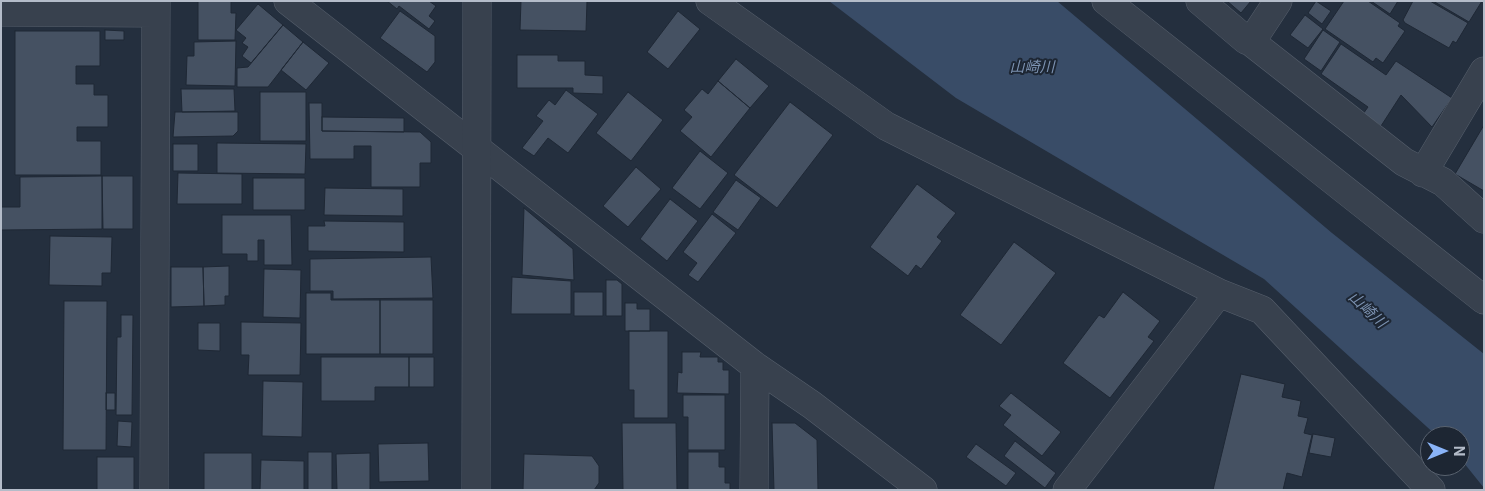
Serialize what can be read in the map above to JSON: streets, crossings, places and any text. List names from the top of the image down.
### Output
{
  "water": ["山崎川"],
  "north": "right"
}
